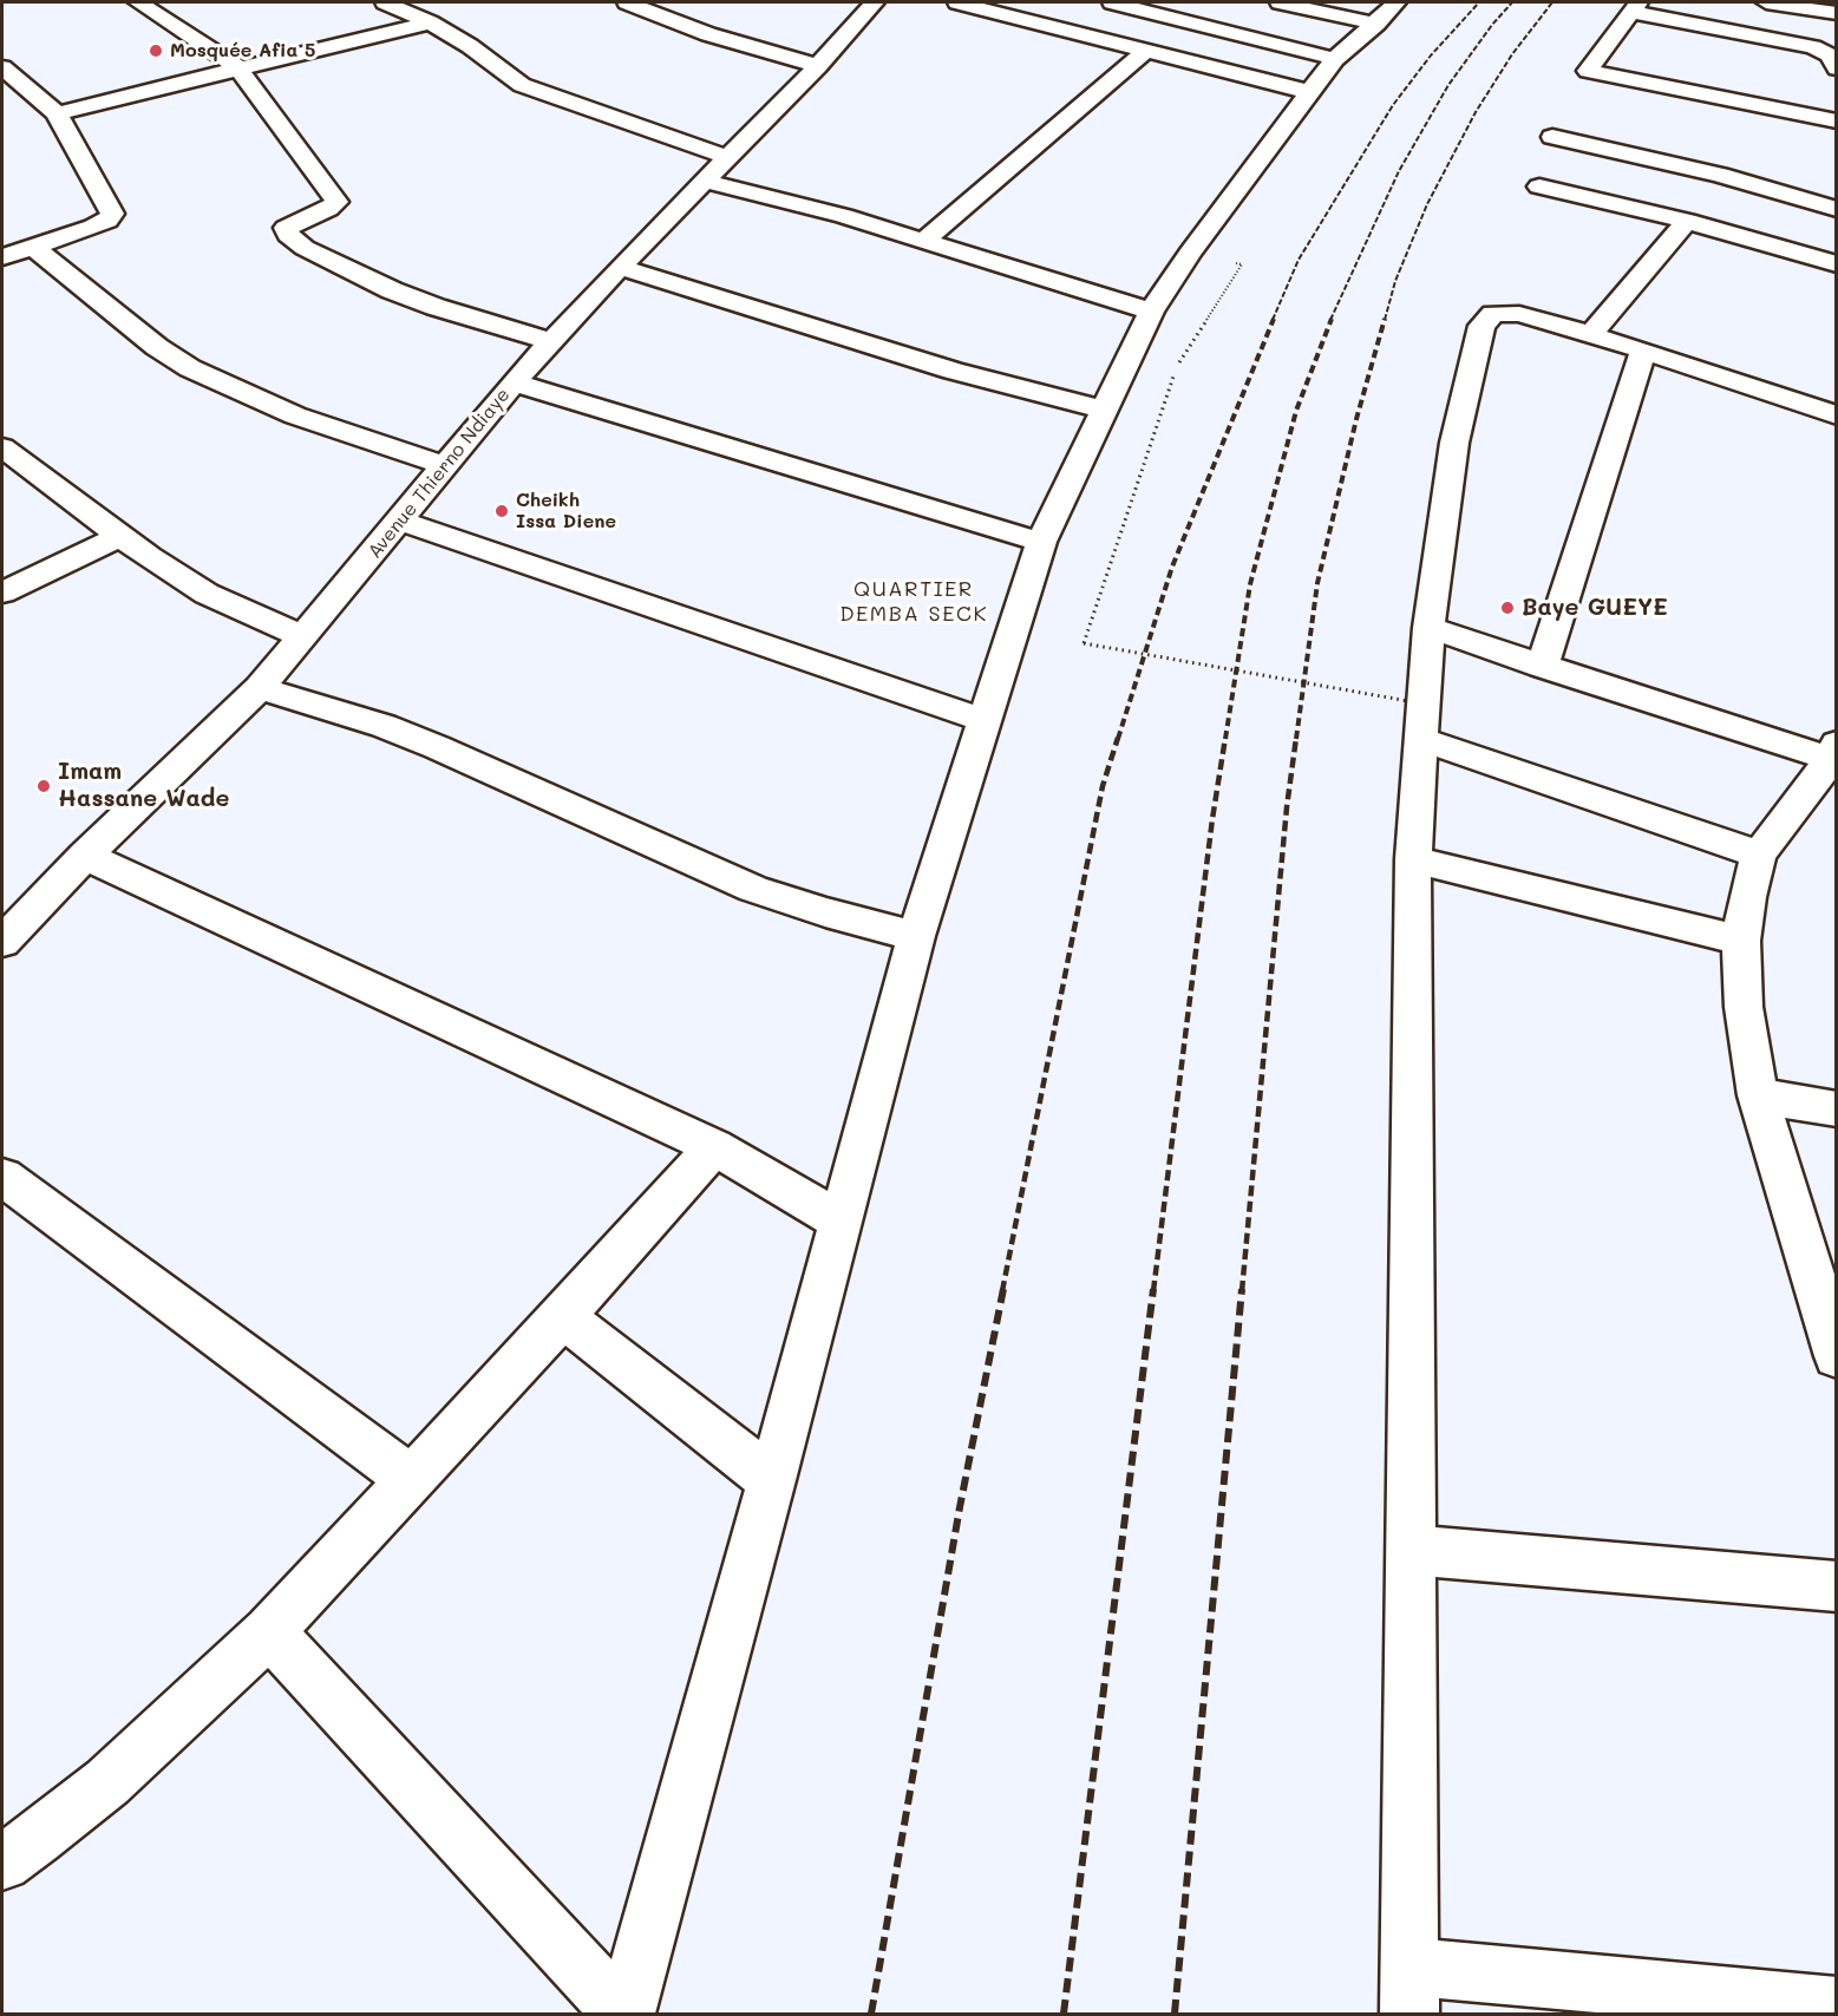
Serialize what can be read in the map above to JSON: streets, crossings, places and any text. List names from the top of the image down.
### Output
{
  "streets": {
    "street": ["Avenue Thierno Ndiaye"]
  },
  "districts": ["QUARTIER DEMBA SECK"],
  "places": [
    "Mosquée Afia 5",
    "Cheikh Issa Diene",
    "Baye GUEYE",
    "Imam Hassane Wade"
  ]
}
